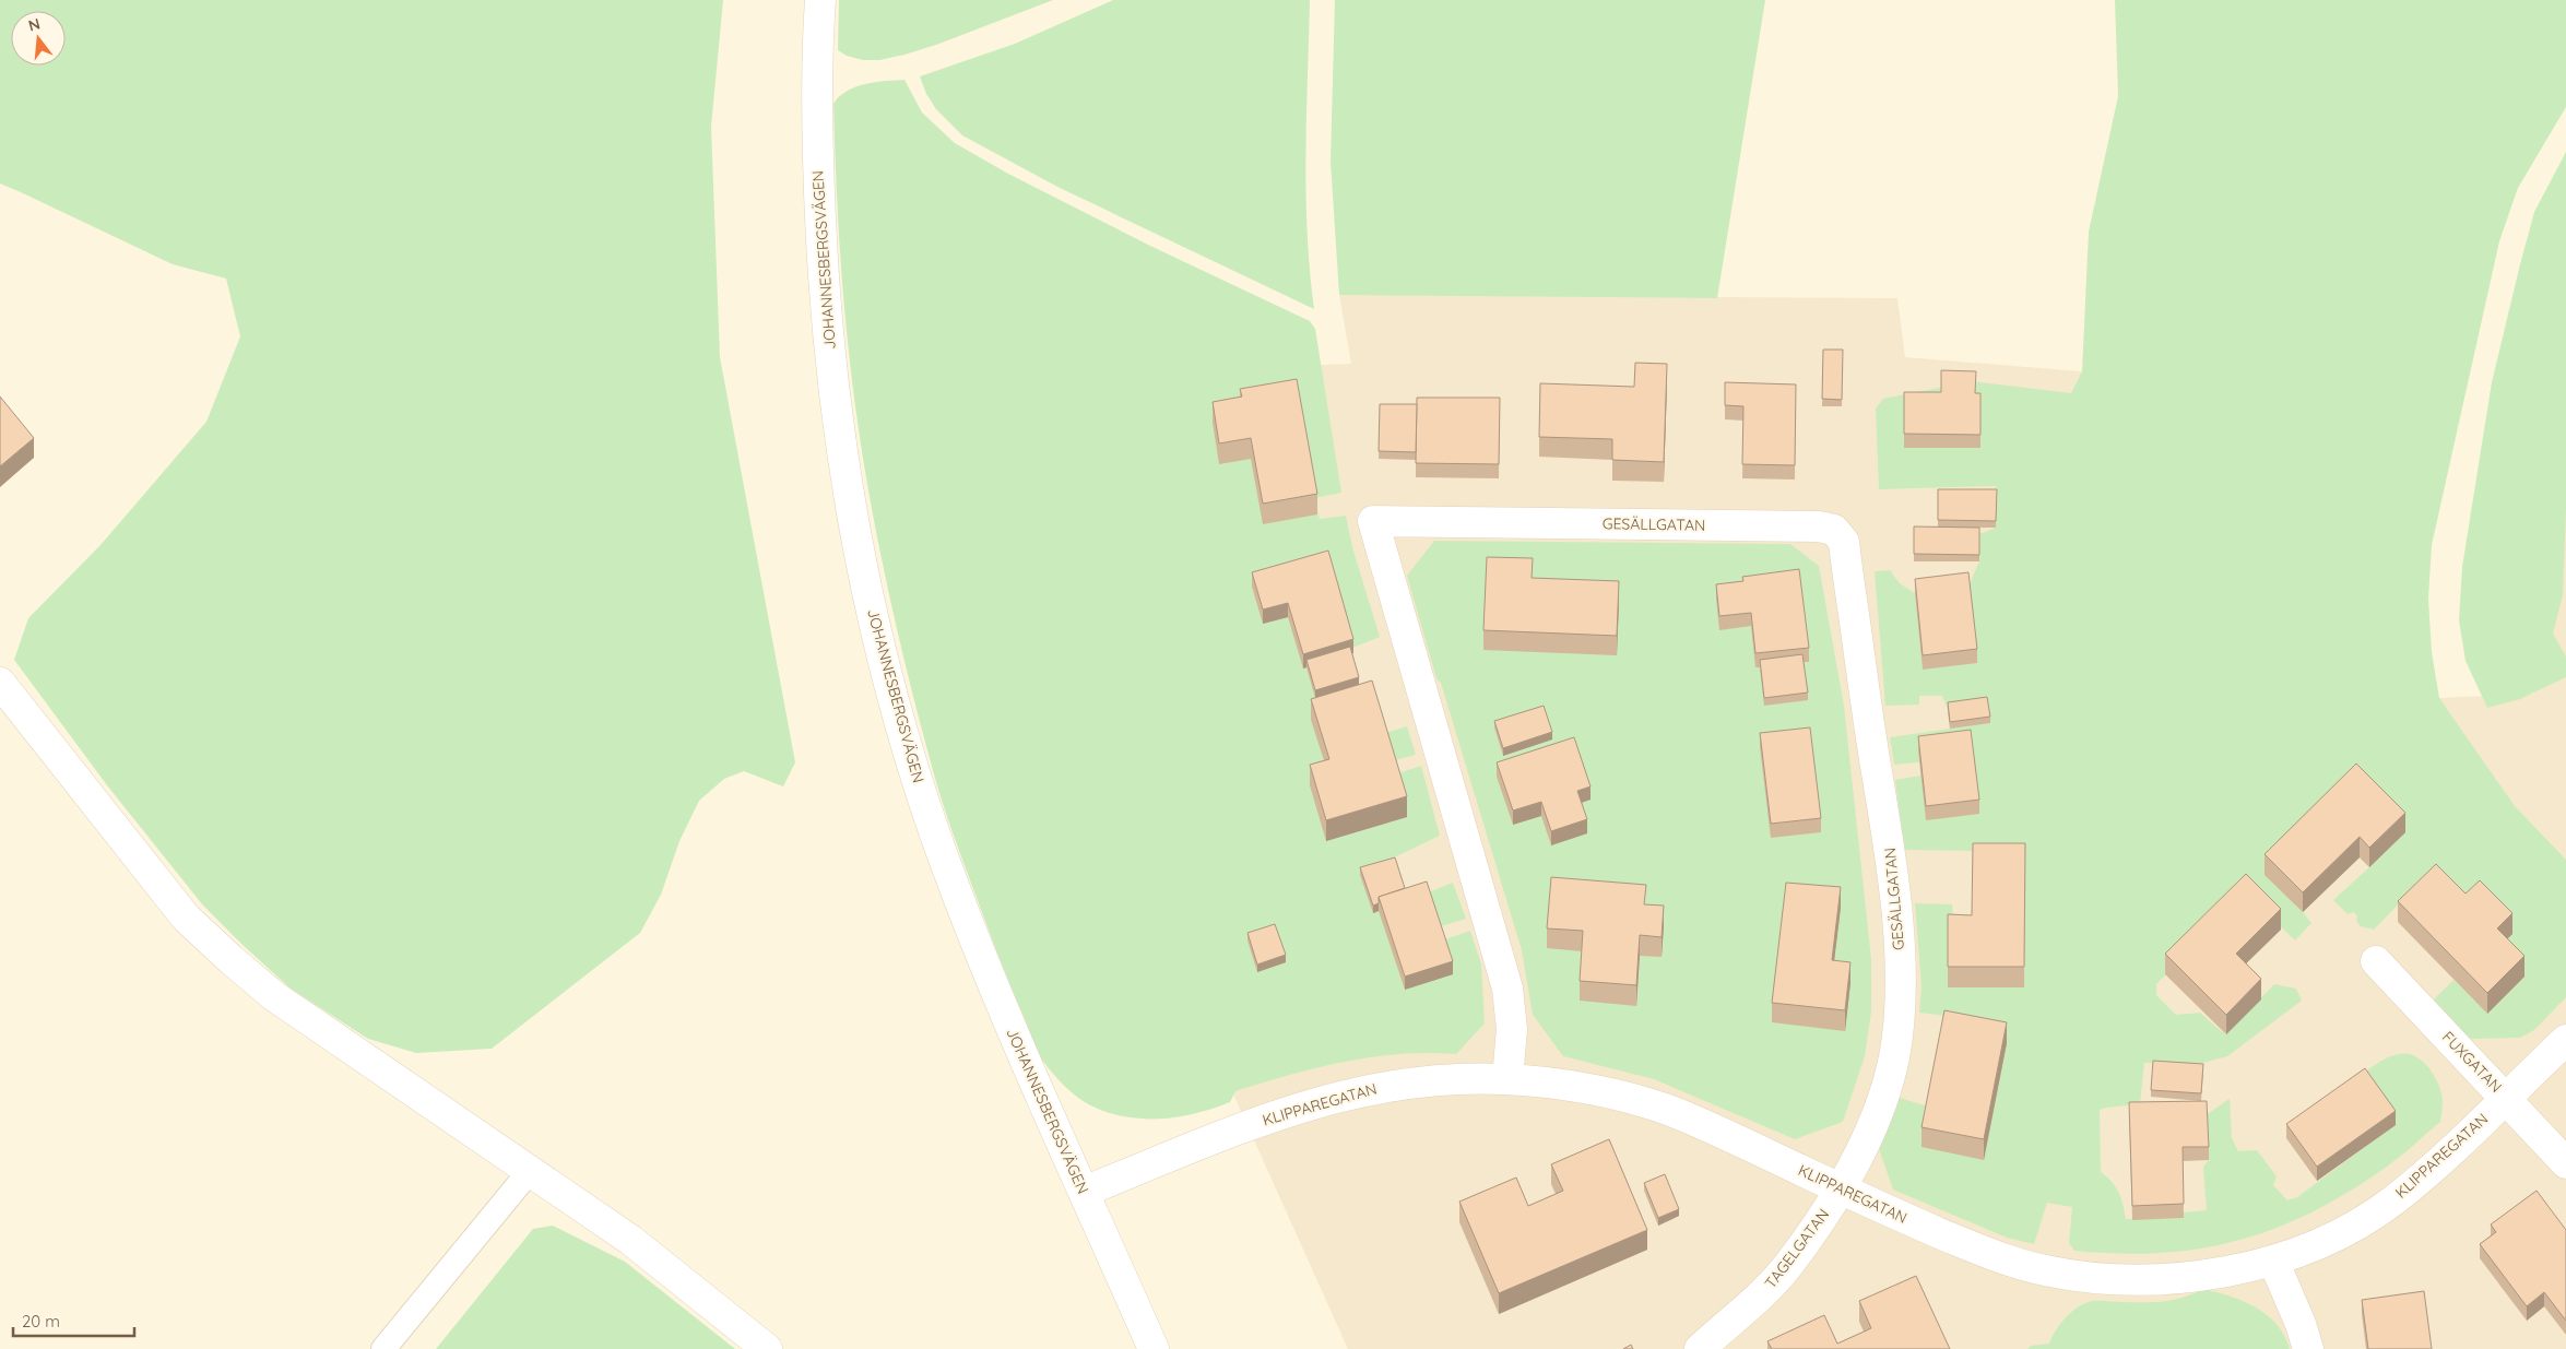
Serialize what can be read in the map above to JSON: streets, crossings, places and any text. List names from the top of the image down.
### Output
{
  "streets": {
    "street": [
      "JOHANNESBERGSVÄGEN",
      "GESÄLLGATAN",
      "FUXGATAN",
      "KLIPPAREGATAN",
      "TAGELGATAN"
    ]
  },
  "crossings": [
    ["JOHANNESBERGSVÄGEN", "KLIPPAREGATAN"],
    ["GESÄLLGATAN", "KLIPPAREGATAN"],
    ["GESÄLLGATAN", "TAGELGATAN"],
    ["FUXGATAN", "KLIPPAREGATAN"],
    ["KLIPPAREGATAN", "TAGELGATAN"]
  ],
  "scale_bar": "20 m",
  "north": "top"
}
